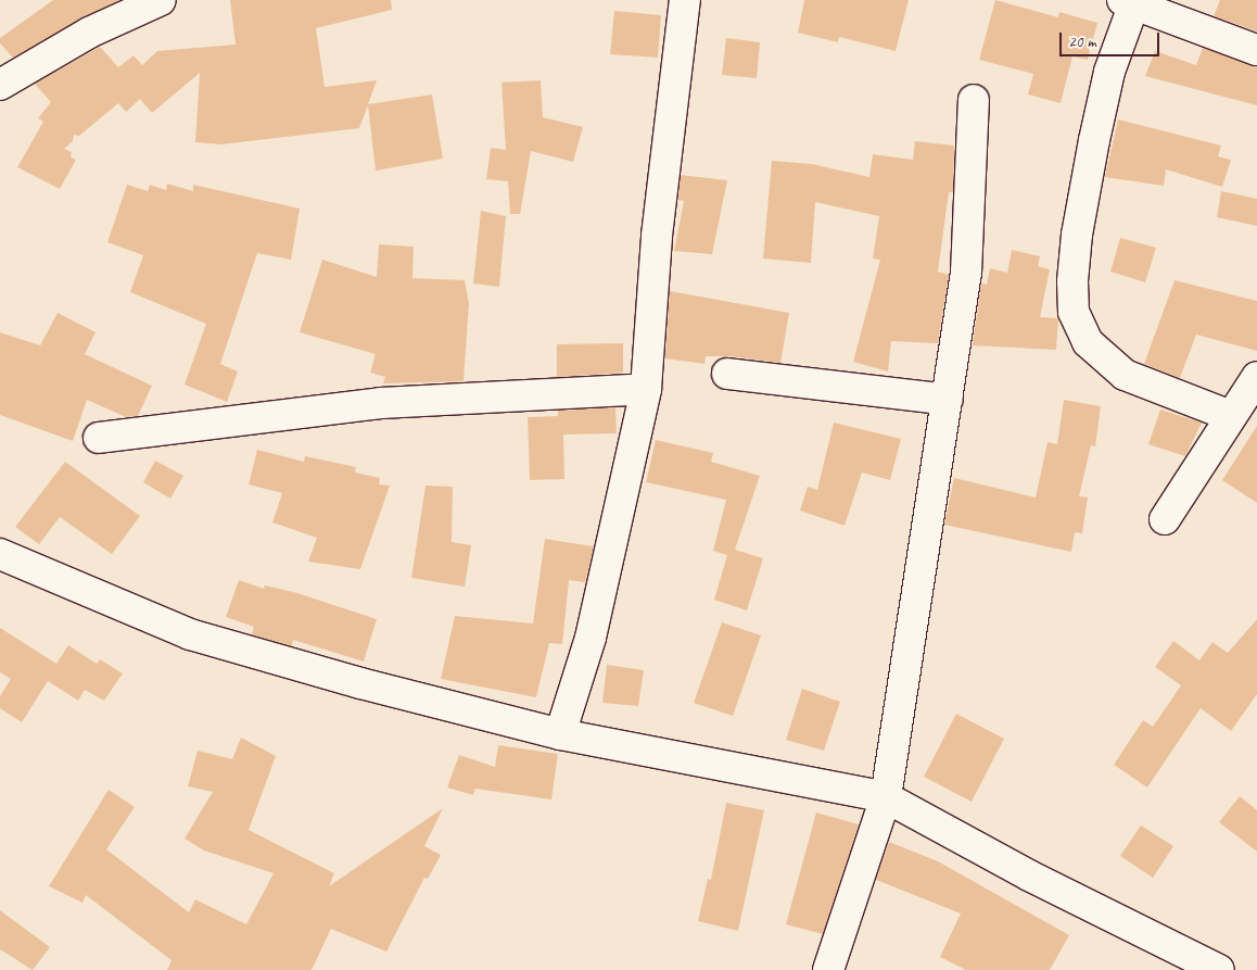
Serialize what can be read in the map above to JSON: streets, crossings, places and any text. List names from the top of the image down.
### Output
{
  "scale_bar": "20 m"
}
